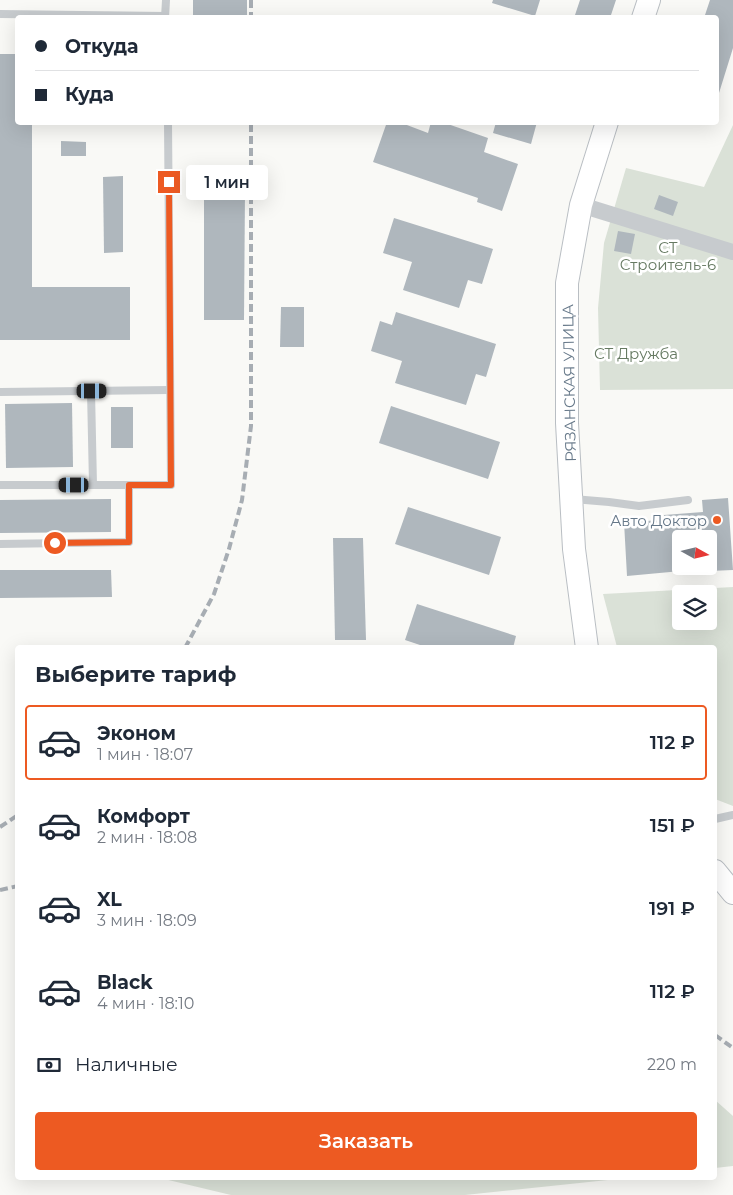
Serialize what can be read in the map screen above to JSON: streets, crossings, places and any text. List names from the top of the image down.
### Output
{
  "streets": {
    "street": ["РЯЗАНСКАЯ УЛИЦА"]
  },
  "parks": ["СТ Строитель-6", "СТ Дружба"],
  "places": ["Авто Доктор"],
  "north": "right",
  "page": {
    "banner": ["Откуда", "Куда"],
    "bubble": "1 мин",
    "heading": "Выберите тариф",
    "list": [
      {
        "name": "Эконом",
        "note": "1 мин · 18:07",
        "value": "112 ₽"
      },
      {
        "name": "Комфорт",
        "note": "2 мин · 18:08",
        "value": "151 ₽"
      },
      {
        "name": "XL",
        "note": "3 мин · 18:09",
        "value": "191 ₽"
      },
      {
        "name": "Black",
        "note": "4 мин · 18:10",
        "value": "112 ₽"
      }
    ],
    "pay": ["Наличные", "220 m"],
    "buttons": "Заказать"
  }
}
